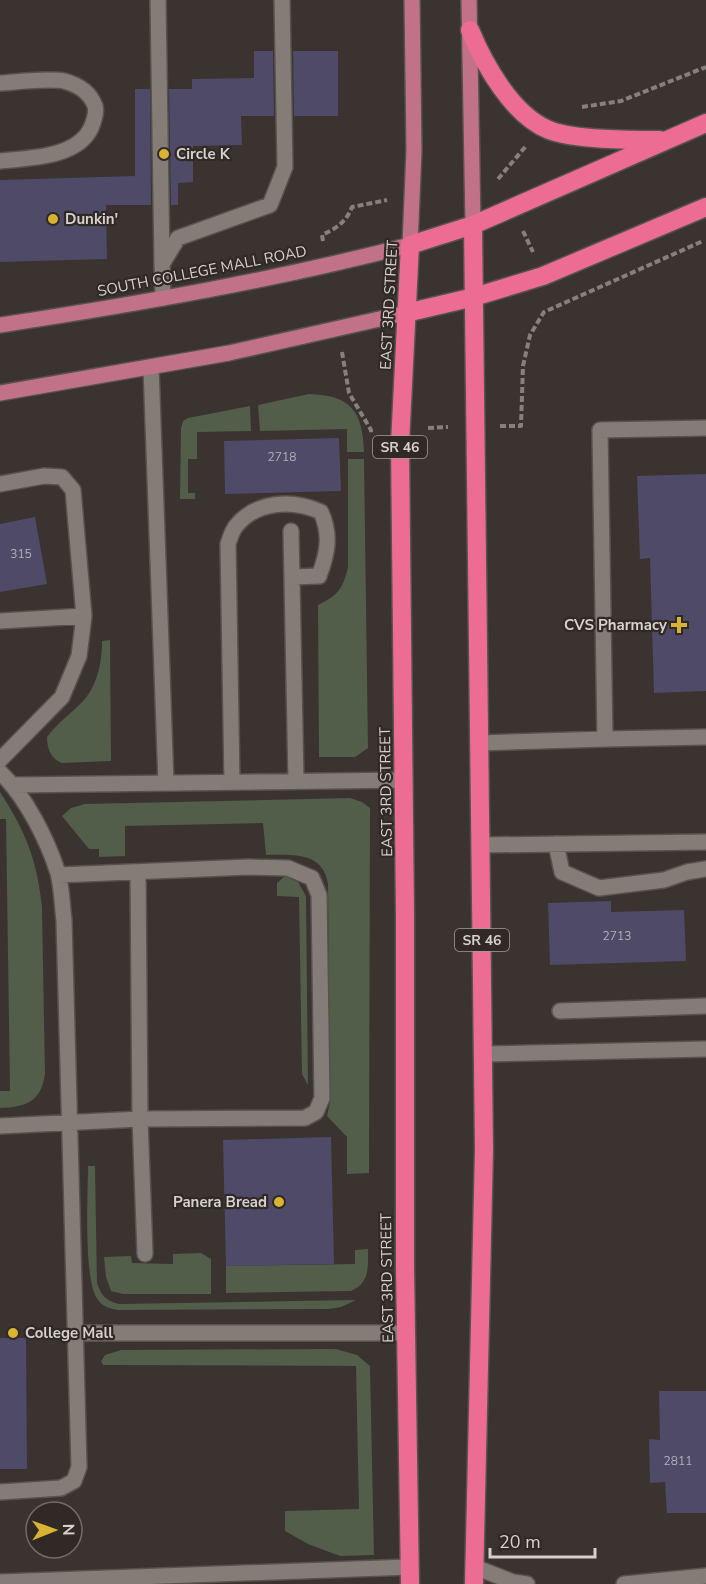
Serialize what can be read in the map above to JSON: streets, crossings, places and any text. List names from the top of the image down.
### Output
{
  "streets": {
    "highway": ["EAST 3RD STREET", "SR 46"],
    "main road": ["SOUTH COLLEGE MALL ROAD"]
  },
  "crossings": [
    ["SOUTH COLLEGE MALL ROAD", "EAST 3RD STREET"]
  ],
  "places": {
    "other": [
      "Circle K",
      "Dunkin'",
      "Panera Bread",
      "College Mall"
    ],
    "health": ["CVS Pharmacy"]
  },
  "house_numbers": [
    "2718",
    "315",
    "2713",
    "2811"
  ],
  "scale_bar": "20 m",
  "north": "right"
}
